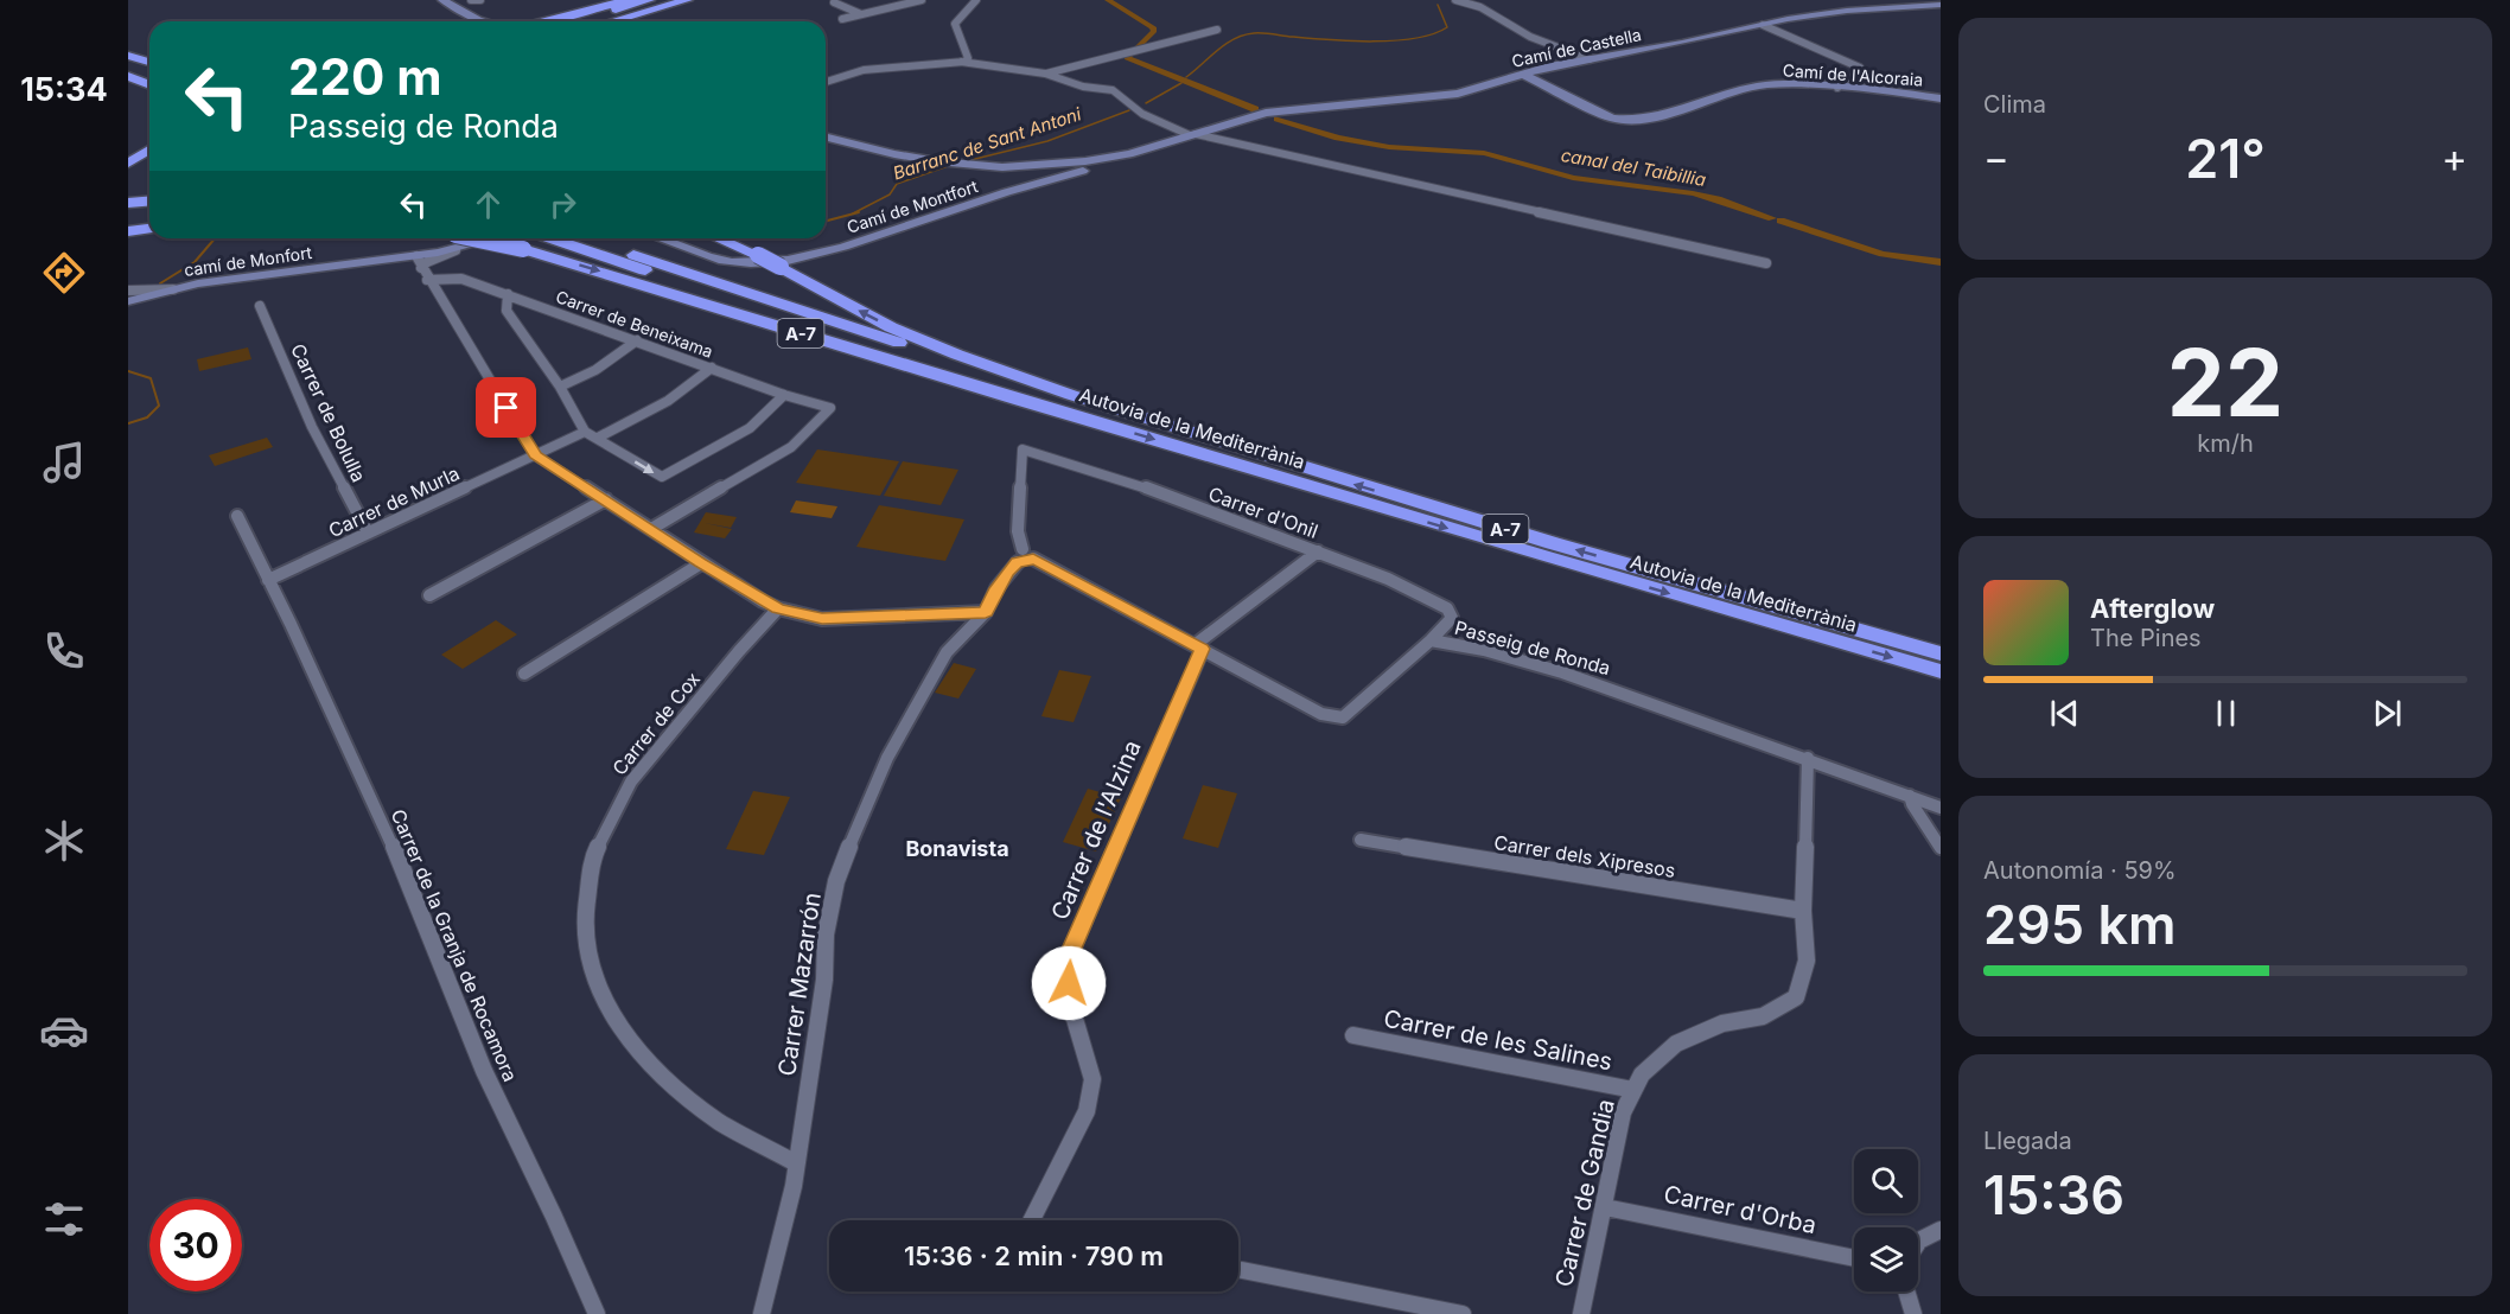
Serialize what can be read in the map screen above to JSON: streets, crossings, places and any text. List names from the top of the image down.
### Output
{
  "streets": {
    "highway": ["A-7", "Autovia de la Mediterrània"],
    "main road": [
      "Camí de Castella",
      "Camí de l'Alcoraia",
      "Camí de Montfort",
      "camí de Monfort"
    ],
    "street": [
      "Carrer de Beneixama",
      "Carrer de Bolulla",
      "Carrer de Murla",
      "Carrer d'Onil",
      "Passeig de Ronda",
      "Carrer de Cox",
      "Carrer de l'Alzina",
      "Carrer dels Xipresos",
      "Carrer de la Granja de Rocamora",
      "Carrer Mazarrón",
      "Carrer de les Salines",
      "Carrer de Gandia",
      "Carrer d'Orba"
    ]
  },
  "crossings": [
    ["Camí de Castella", "Camí de l'Alcoraia"],
    ["Camí de Castella", "Camí de Montfort"],
    ["Carrer de Bolulla", "Carrer de Murla"],
    ["Carrer de Murla", "Carrer de la Granja de Rocamora"],
    ["Carrer d'Onil", "Passeig de Ronda"],
    ["Carrer d'Onil", "Carrer de l'Alzina"],
    ["Passeig de Ronda", "Carrer de l'Alzina"],
    ["Passeig de Ronda", "Carrer de Gandia"],
    ["Carrer de Cox", "Carrer Mazarrón"],
    ["Carrer dels Xipresos", "Carrer de Gandia"],
    ["Carrer de les Salines", "Carrer de Gandia"],
    ["Carrer de Gandia", "Carrer d'Orba"]
  ],
  "districts": ["Bonavista"],
  "water": ["Barranc de Sant Antoni", "canal del Taibillia"],
  "page": {
    "tabs": "15:34",
    "tile": [
      "Clima",
      ["22", "km/h"],
      ["Autonomía · 59%", "295 km"],
      ["Llegada", "15:36"]
    ],
    "turn": ["220 m", "Passeig de Ronda"],
    "heat": ["−", "21°", "+"],
    "song": ["Afterglow", "The Pines"],
    "limit": "30",
    "trip": "15:36 · 2 min · 790 m"
  }
}
